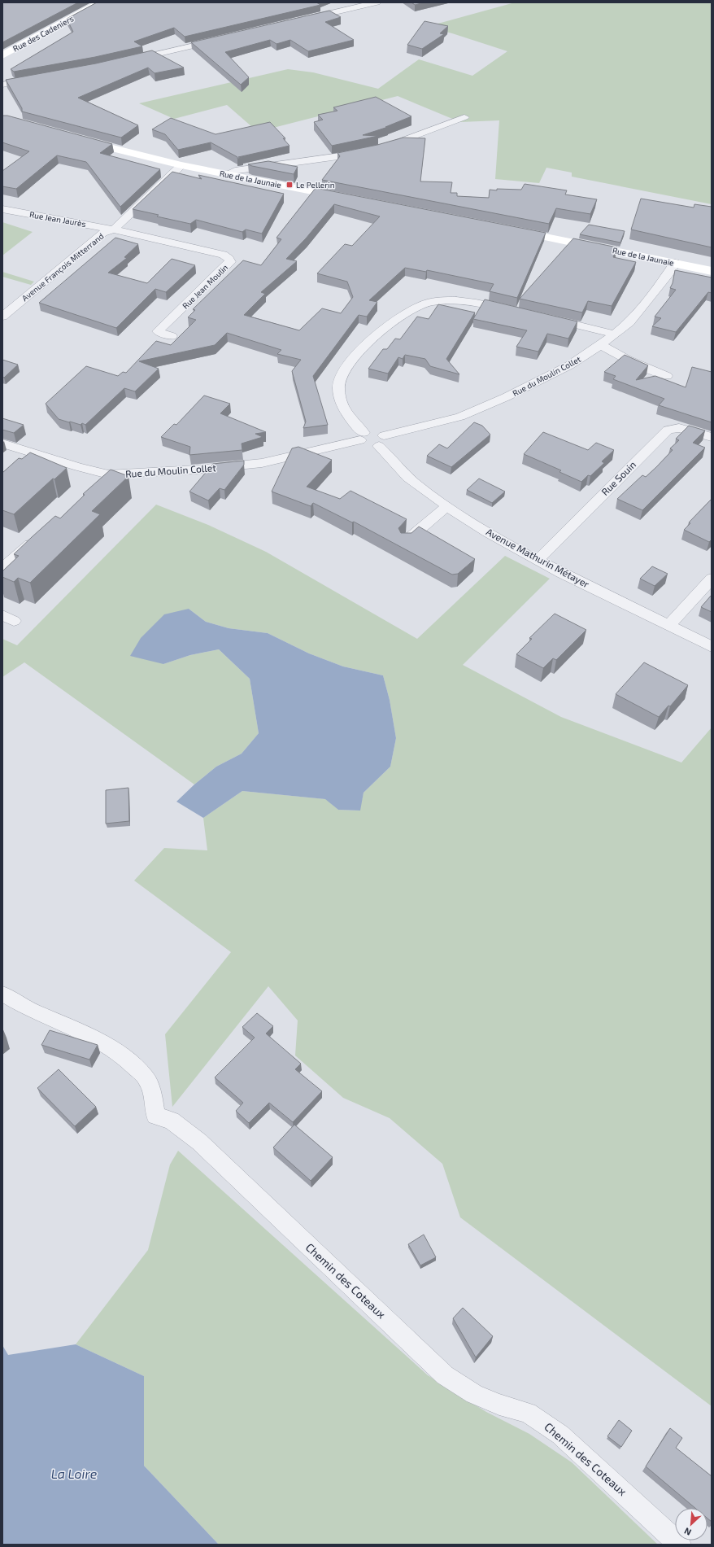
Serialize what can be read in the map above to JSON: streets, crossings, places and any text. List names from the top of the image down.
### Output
{
  "streets": {
    "main road": ["Rue des Cadeniers", "Rue de la Jaunaie"],
    "street": [
      "Rue Jean Jaurès",
      "Avenue François Mitterrand",
      "Rue Jean Moulin",
      "Rue du Moulin Collet",
      "Rue Souin",
      "Avenue Mathurin Métayer",
      "Chemin des Coteaux"
    ]
  },
  "crossings": [
    ["Rue de la Jaunaie", "Avenue François Mitterrand"],
    ["Rue de la Jaunaie", "Rue du Moulin Collet"],
    ["Rue Jean Jaurès", "Avenue François Mitterrand"],
    ["Rue Jean Jaurès", "Rue Jean Moulin"],
    ["Avenue François Mitterrand", "Rue Jean Moulin"],
    ["Rue du Moulin Collet", "Avenue Mathurin Métayer"],
    ["Rue Souin", "Avenue Mathurin Métayer"]
  ],
  "water": ["La Loire"],
  "places": {
    "transit": ["Le Pellerin"]
  },
  "north": "bottom left"
}
